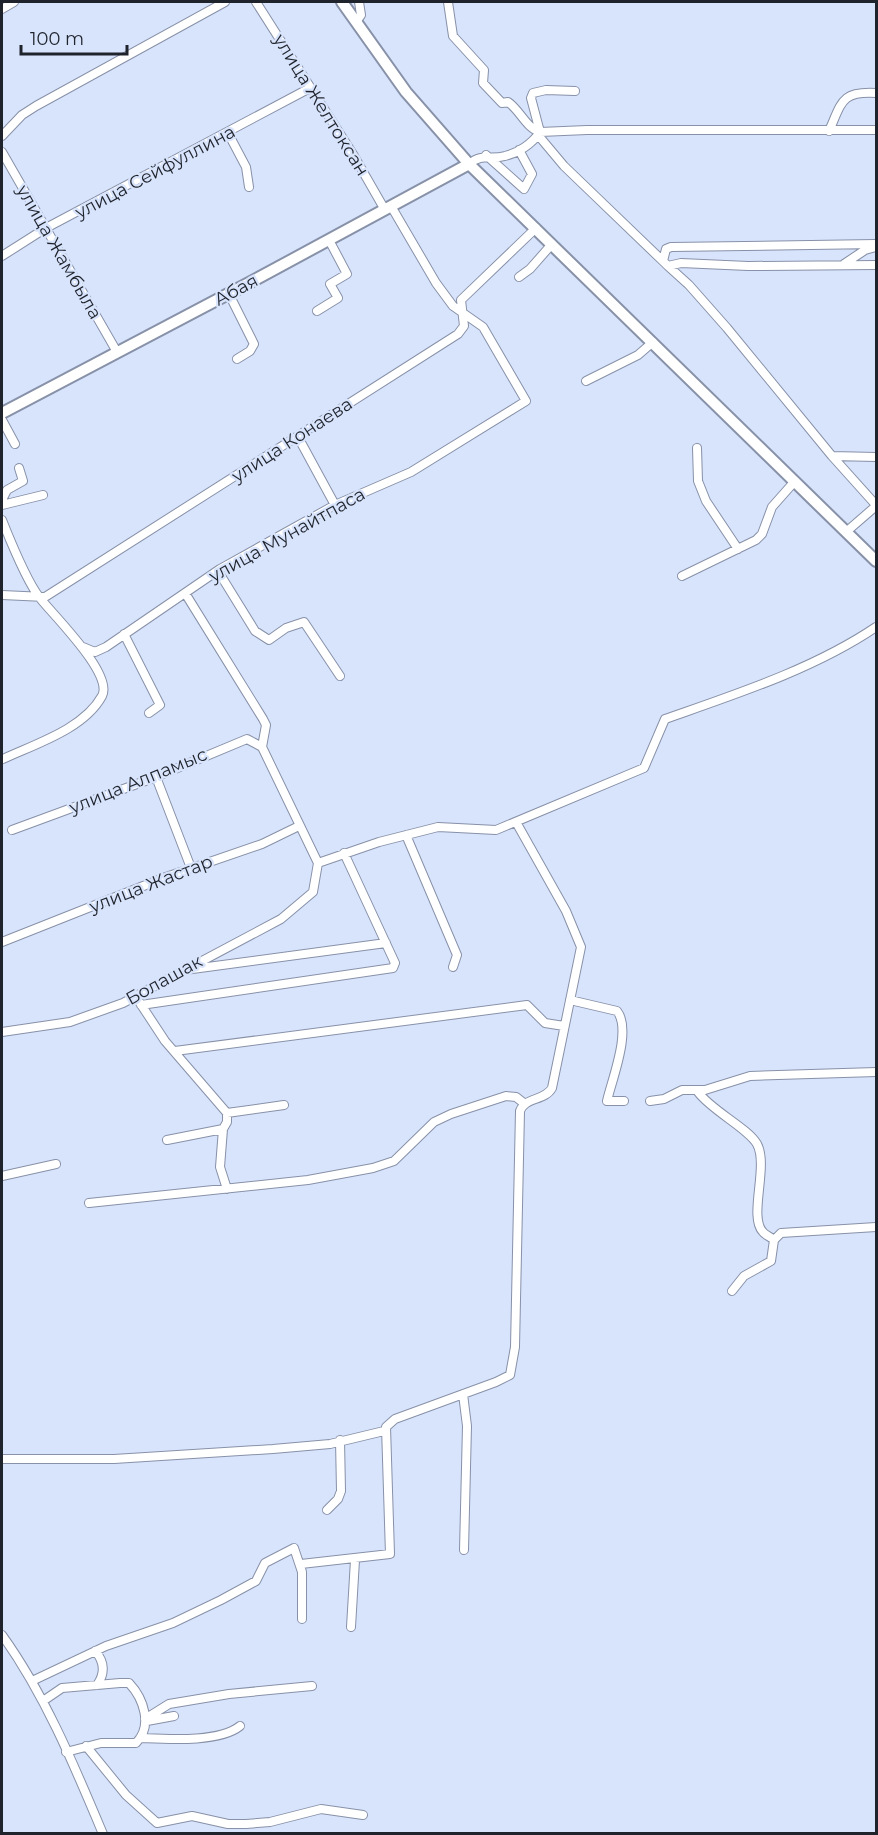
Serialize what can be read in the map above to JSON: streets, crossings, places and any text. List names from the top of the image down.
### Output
{
  "streets": {
    "main road": ["Абая"],
    "street": [
      "улица Желтоксан",
      "улица Сейфуллина",
      "улица Жамбыла",
      "улица Конаева",
      "улица Мунайтпаса",
      "улица Алпамыс",
      "улица Жастар",
      "Болашак"
    ]
  },
  "crossings": [
    ["улица Желтоксан", "улица Сейфуллина"],
    ["улица Желтоксан", "Абая"],
    ["улица Желтоксан", "улица Конаева"],
    ["улица Желтоксан", "улица Мунайтпаса"],
    ["улица Сейфуллина", "улица Жамбыла"],
    ["улица Жамбыла", "Абая"]
  ],
  "scale_bar": "100 m"
}
